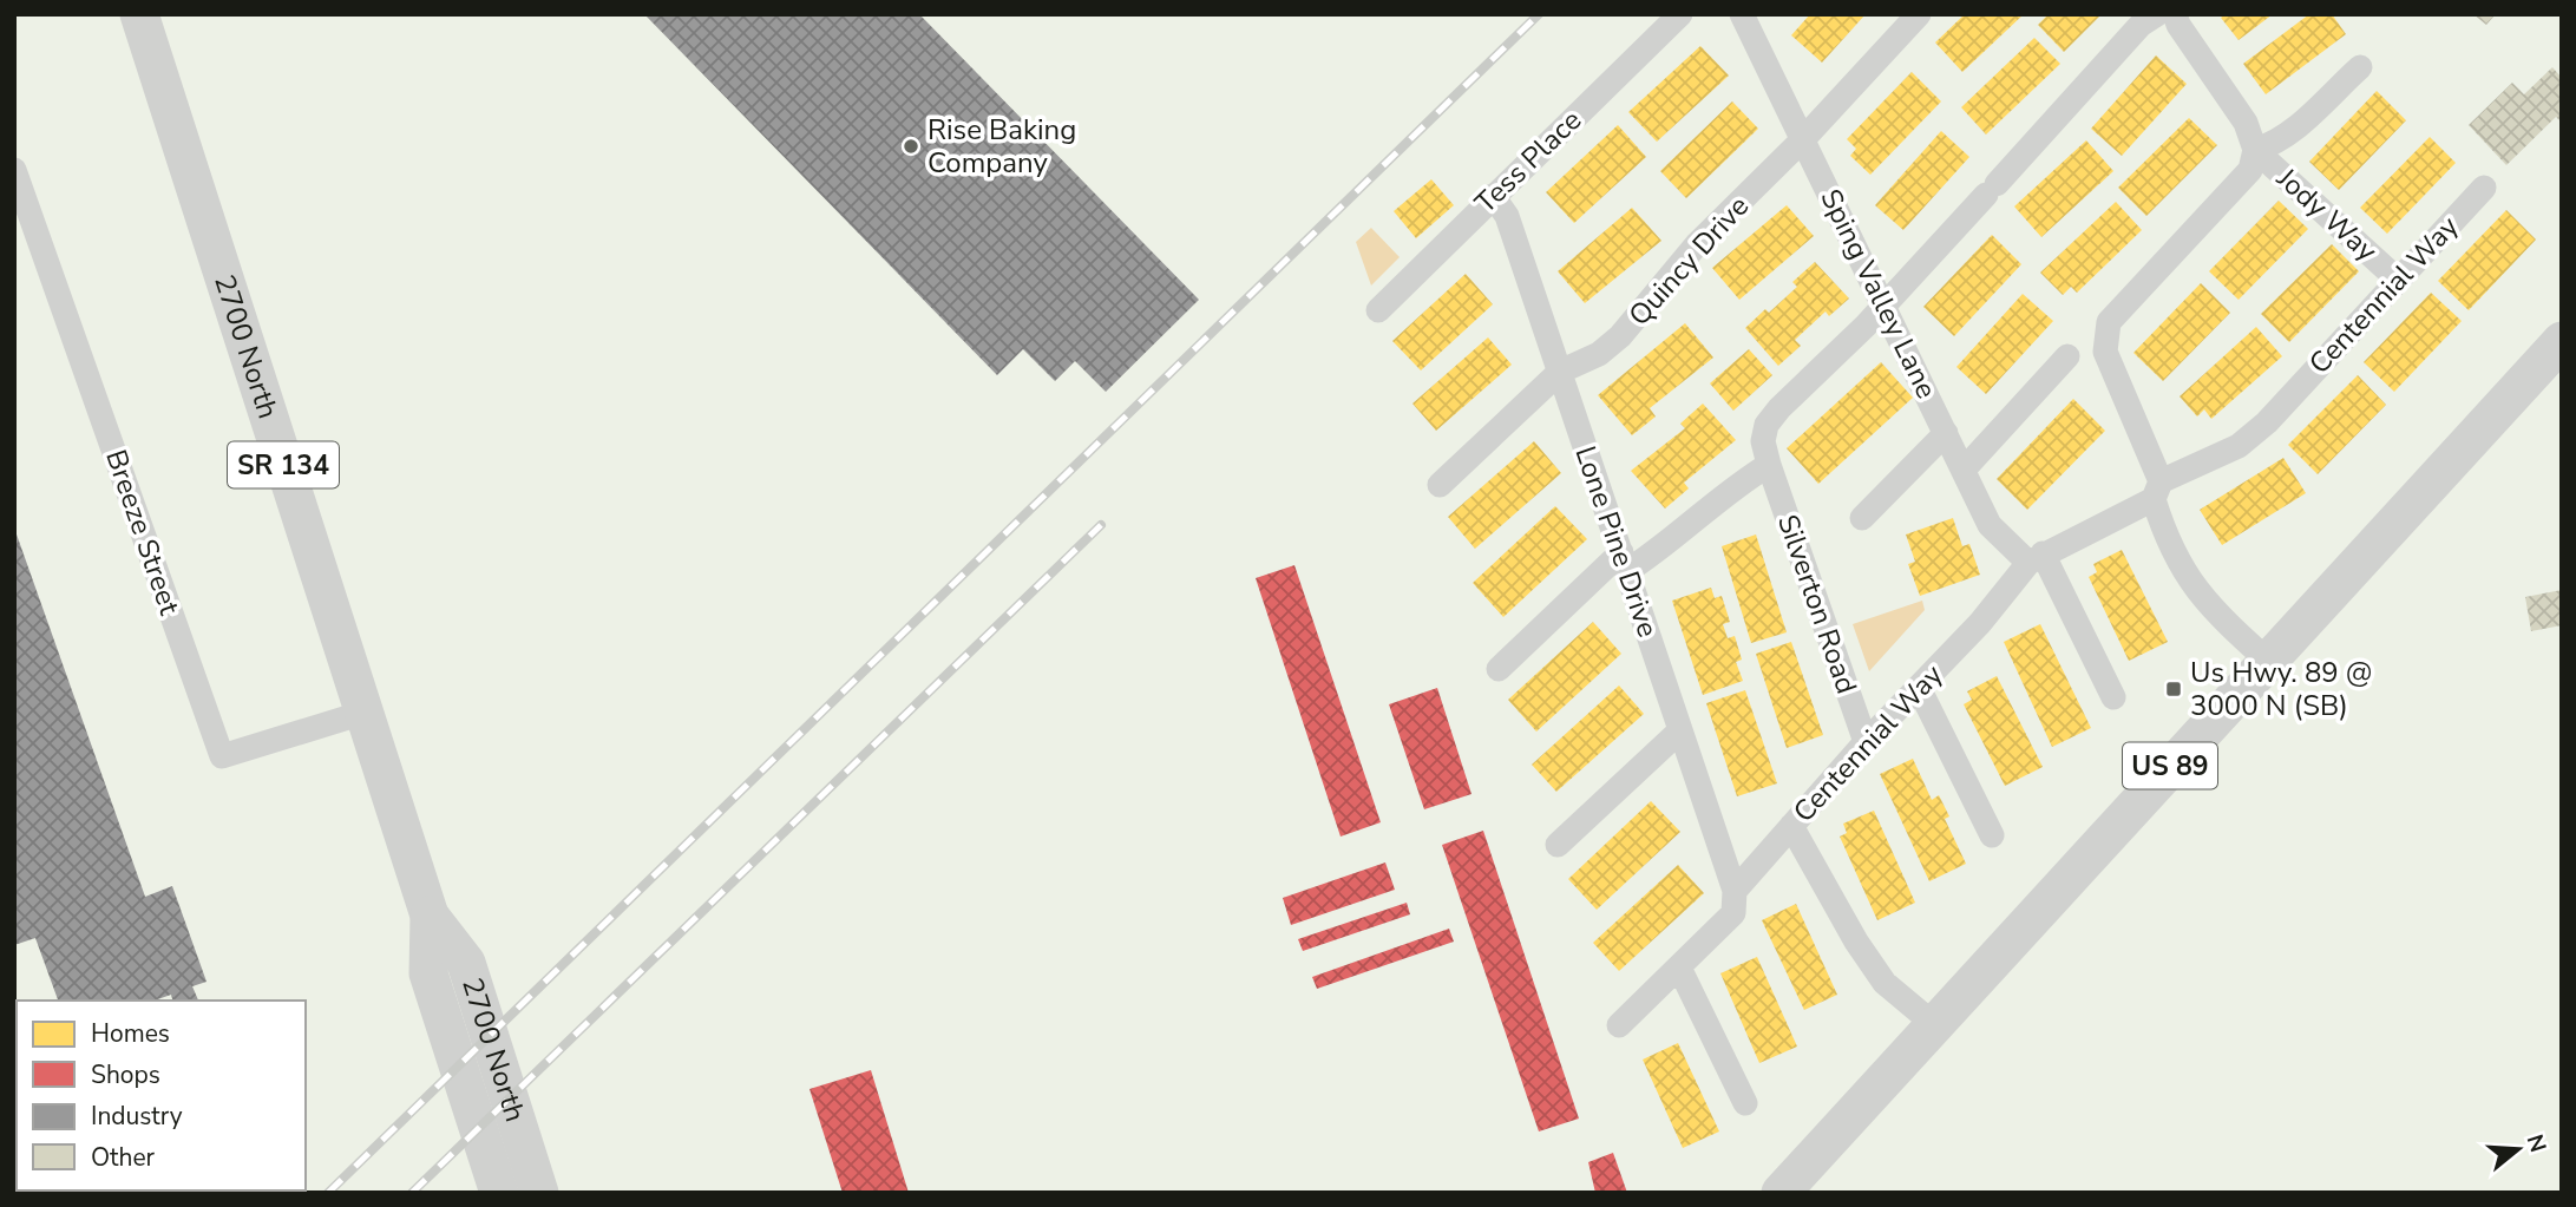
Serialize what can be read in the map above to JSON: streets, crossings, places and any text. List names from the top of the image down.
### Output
{
  "streets": {
    "main road": ["2700 North", "SR 134", "US 89"],
    "street": [
      "Tess Place",
      "Jody Way",
      "Quincy Drive",
      "Sping Valley Lane",
      "Centennial Way",
      "Breeze Street",
      "Lone Pine Drive",
      "Silverton Road"
    ]
  },
  "crossings": [
    ["Tess Place", "Lone Pine Drive"],
    ["Jody Way", "Centennial Way"],
    ["Quincy Drive", "Sping Valley Lane"],
    ["Quincy Drive", "Lone Pine Drive"],
    ["Sping Valley Lane", "Centennial Way"],
    ["Sping Valley Lane", "Silverton Road"],
    ["Centennial Way", "Lone Pine Drive"],
    ["Centennial Way", "Silverton Road"],
    ["2700 North", "Breeze Street"]
  ],
  "places": {
    "other": ["Rise Baking Company"],
    "transit": ["Us Hwy. 89 @ 3000 N (SB)"]
  },
  "legend": [
    "Homes",
    "Shops",
    "Industry",
    "Other"
  ],
  "north": "right"
}
